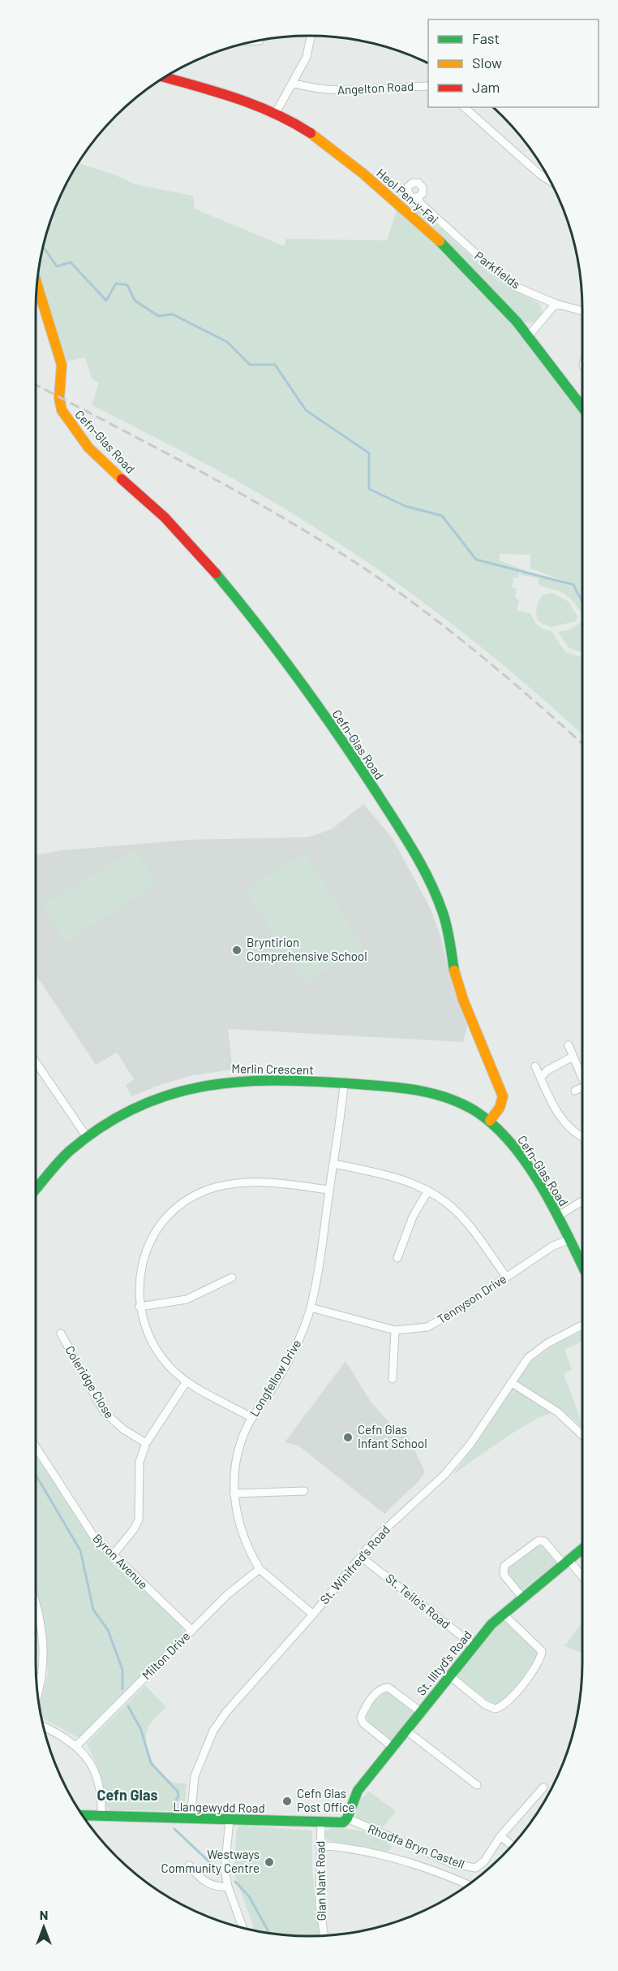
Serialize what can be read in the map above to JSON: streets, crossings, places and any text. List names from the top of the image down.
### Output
{
  "streets": {
    "street": [
      "Angelton Road",
      "Heol Pen-y-Fai",
      "Parkfields",
      "Cefn-Glas Road",
      "Merlin Crescent",
      "Tennyson Drive",
      "Longfellow Drive",
      "Coleridge Close",
      "Byron Avenue",
      "St. Winifred's Road",
      "St. Teilo's Road",
      "Milton Drive",
      "St. Illtyd's Road",
      "Llangewydd Road",
      "Rhodfa Bryn Castell",
      "Glan Nant Road"
    ]
  },
  "crossings": [
    ["Cefn-Glas Road", "Merlin Crescent"],
    ["Cefn-Glas Road", "Tennyson Drive"],
    ["Merlin Crescent", "Longfellow Drive"],
    ["Tennyson Drive", "Longfellow Drive"],
    ["Longfellow Drive", "St. Winifred's Road"],
    ["Longfellow Drive", "Milton Drive"],
    ["Byron Avenue", "Milton Drive"],
    ["St. Winifred's Road", "St. Teilo's Road"],
    ["St. Winifred's Road", "Llangewydd Road"],
    ["St. Teilo's Road", "St. Illtyd's Road"],
    ["St. Illtyd's Road", "Llangewydd Road"],
    ["St. Illtyd's Road", "Rhodfa Bryn Castell"],
    ["Llangewydd Road", "Rhodfa Bryn Castell"],
    ["Llangewydd Road", "Glan Nant Road"]
  ],
  "districts": ["Cefn Glas"],
  "places": [
    "Bryntirion Comprehensive School",
    "Cefn Glas Infant School",
    "Cefn Glas Post Office",
    "Westways Community Centre"
  ],
  "legend": ["Fast", "Slow", "Jam"],
  "north": "top"
}
